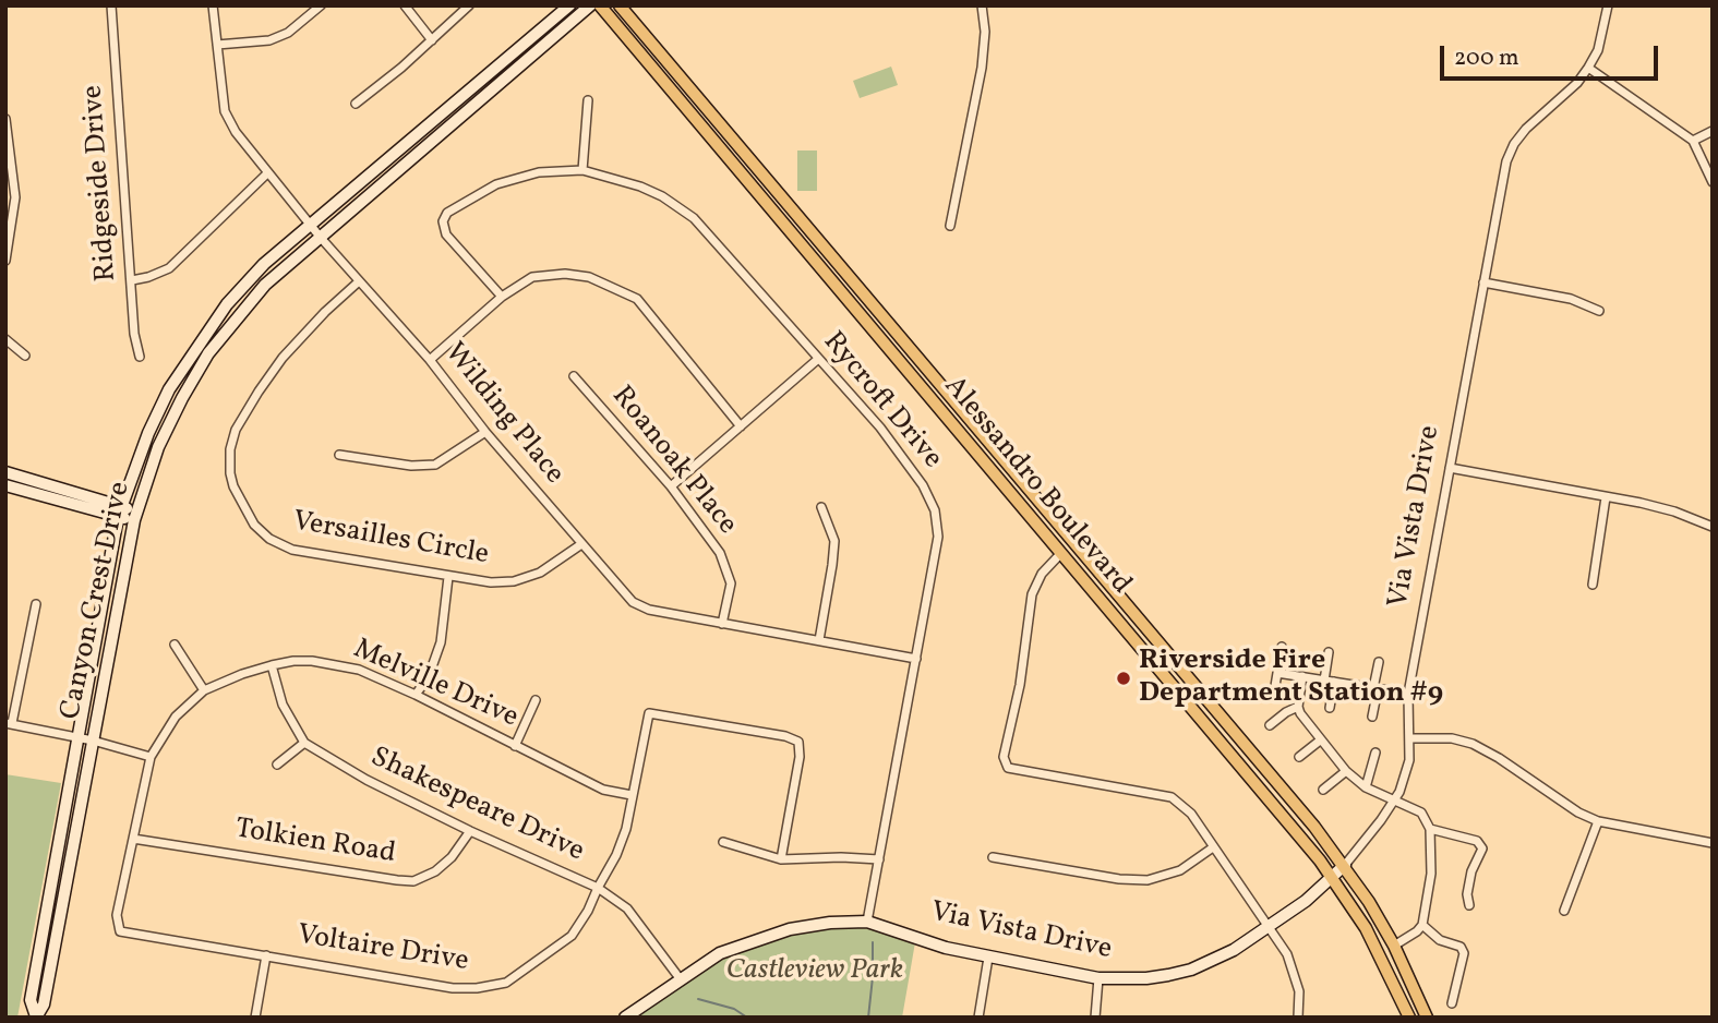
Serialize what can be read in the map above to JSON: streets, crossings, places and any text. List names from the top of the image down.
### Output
{
  "streets": {
    "main road": ["Alessandro Boulevard", "Via Vista Drive", "Canyon Crest Drive"],
    "street": [
      "Ridgeside Drive",
      "Rycroft Drive",
      "Wilding Place",
      "Roanoak Place",
      "Versailles Circle",
      "Melville Drive",
      "Shakespeare Drive",
      "Tolkien Road",
      "Voltaire Drive"
    ]
  },
  "crossings": [
    ["Rycroft Drive", "Wilding Place"],
    ["Rycroft Drive", "Via Vista Drive"],
    ["Wilding Place", "Roanoak Place"],
    ["Wilding Place", "Versailles Circle"],
    ["Wilding Place", "Canyon Crest Drive"],
    ["Alessandro Boulevard", "Via Vista Drive"],
    ["Via Vista Drive", "Shakespeare Drive"],
    ["Melville Drive", "Tolkien Road"],
    ["Melville Drive", "Voltaire Drive"],
    ["Shakespeare Drive", "Tolkien Road"],
    ["Shakespeare Drive", "Voltaire Drive"]
  ],
  "parks": ["Castleview Park"],
  "places": ["Riverside Fire Department Station #9"],
  "scale_bar": "200 m"
}
